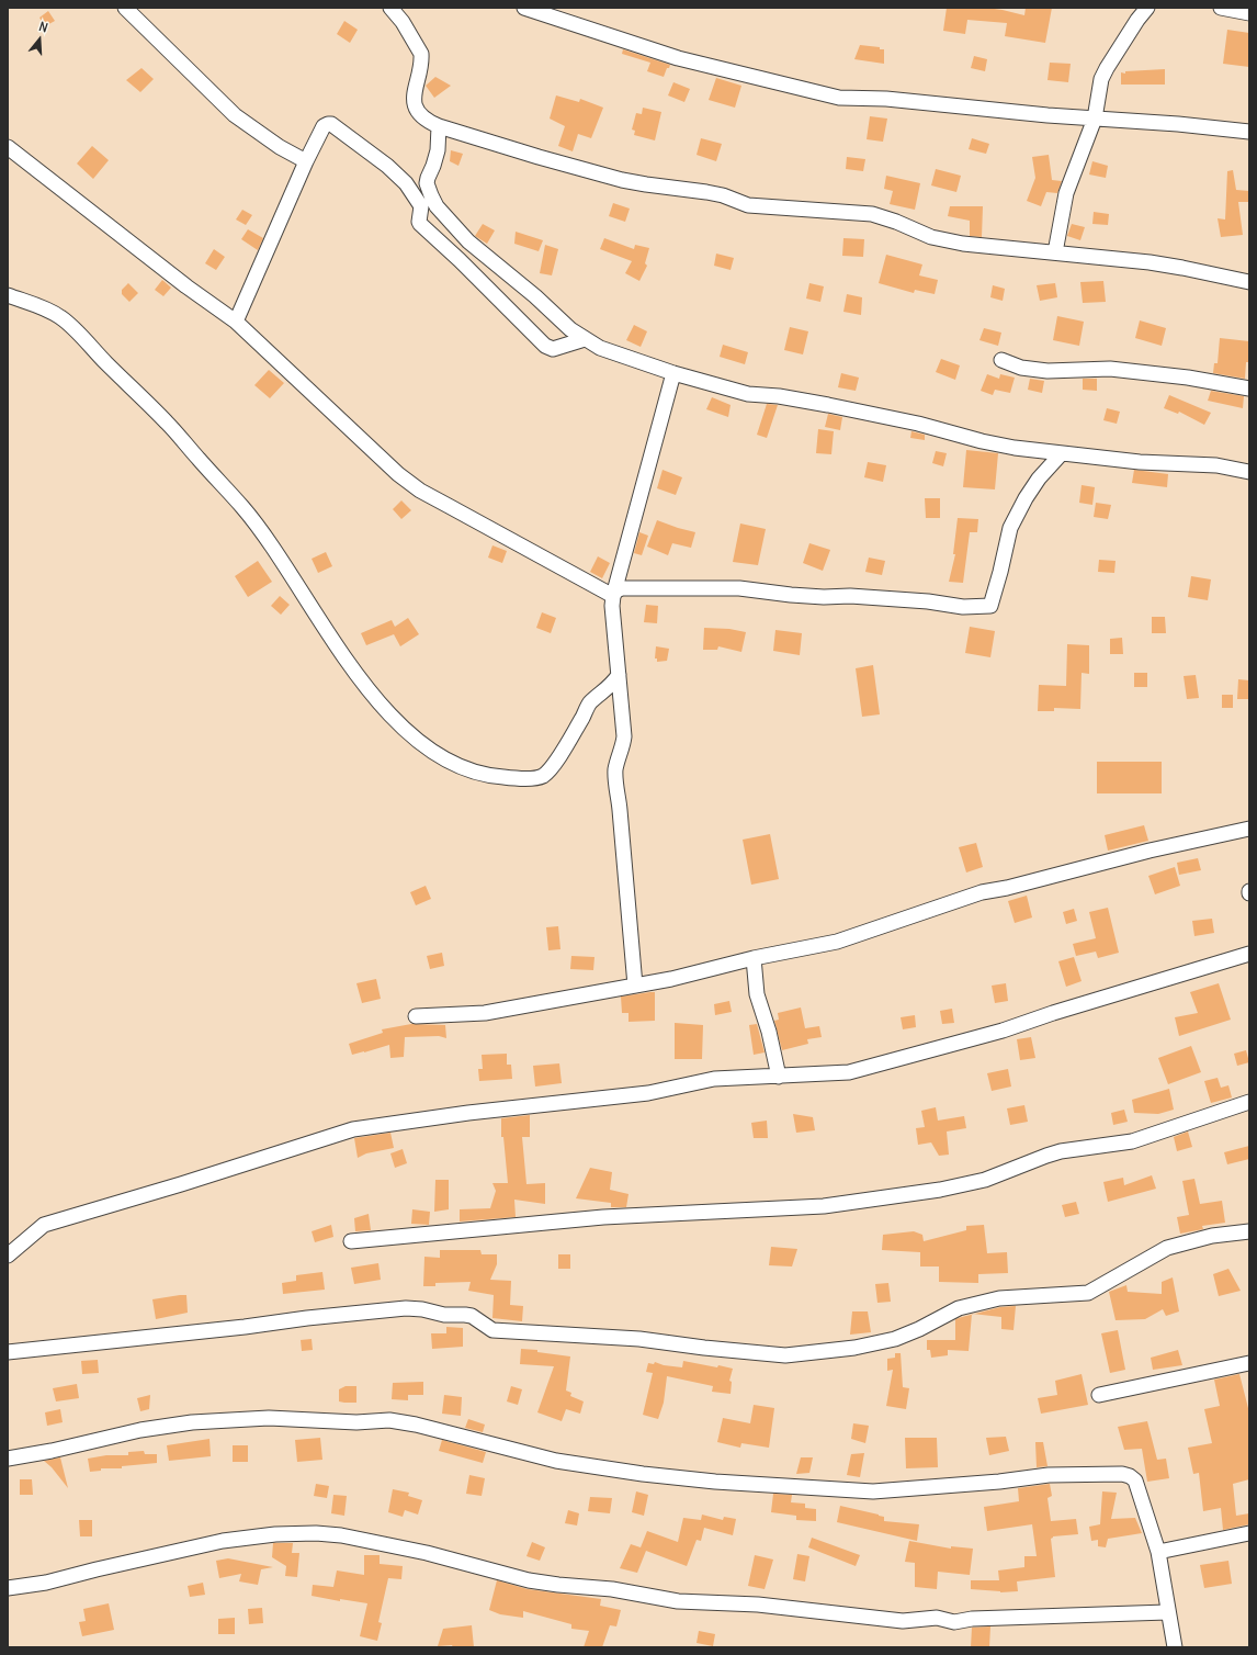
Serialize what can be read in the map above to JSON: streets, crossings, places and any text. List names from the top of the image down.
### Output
{
  "north": "top"
}
